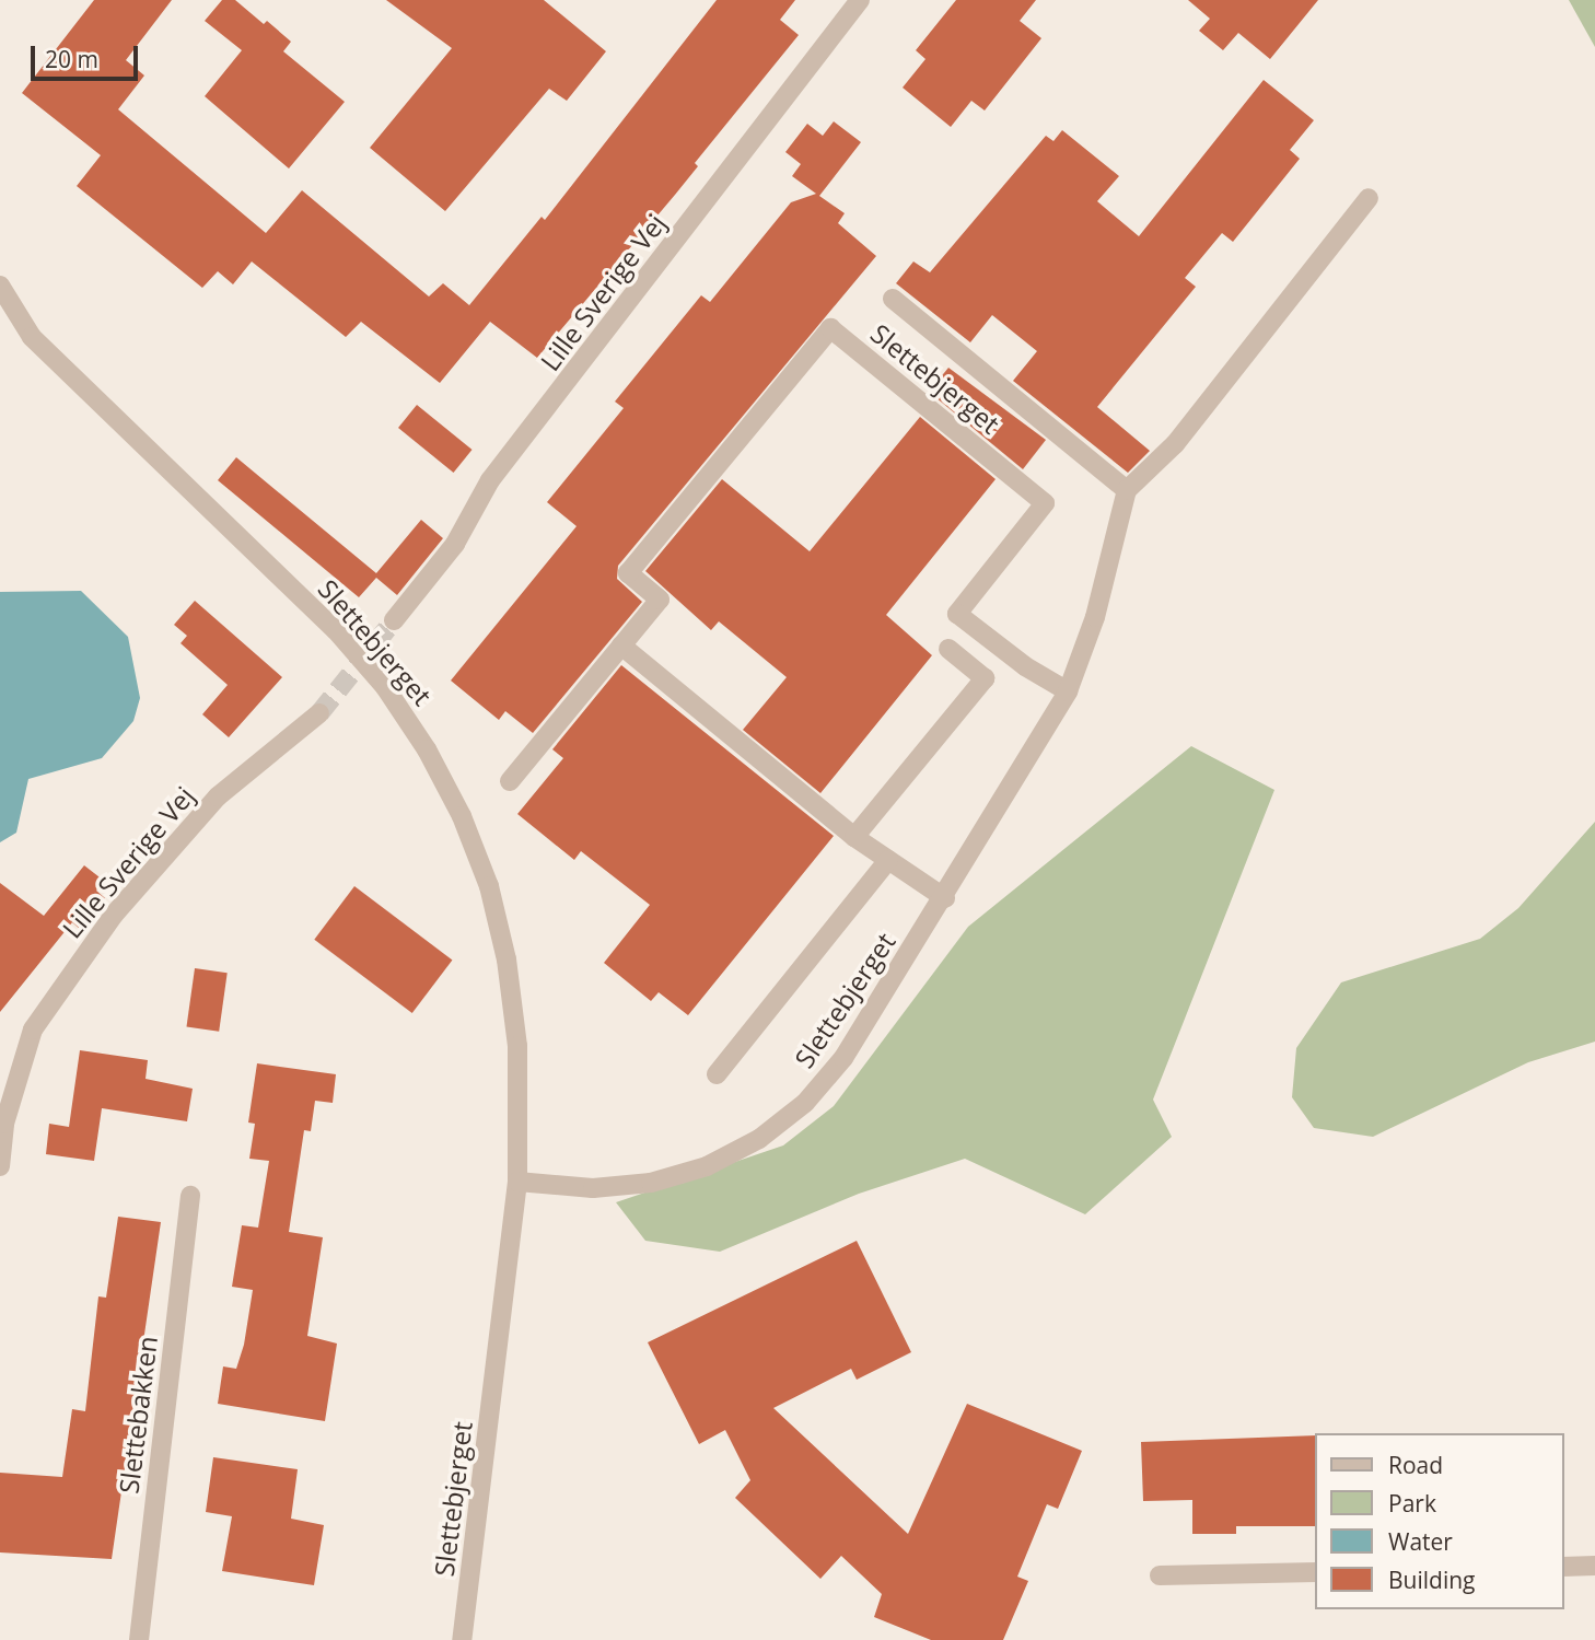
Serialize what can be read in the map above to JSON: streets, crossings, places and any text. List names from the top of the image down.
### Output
{
  "streets": {
    "street": ["Lille Sverige Vej", "Slettebjerget", "Slettebakken"]
  },
  "legend": [
    "Road",
    "Park",
    "Water",
    "Building"
  ],
  "scale_bar": "20 m"
}
